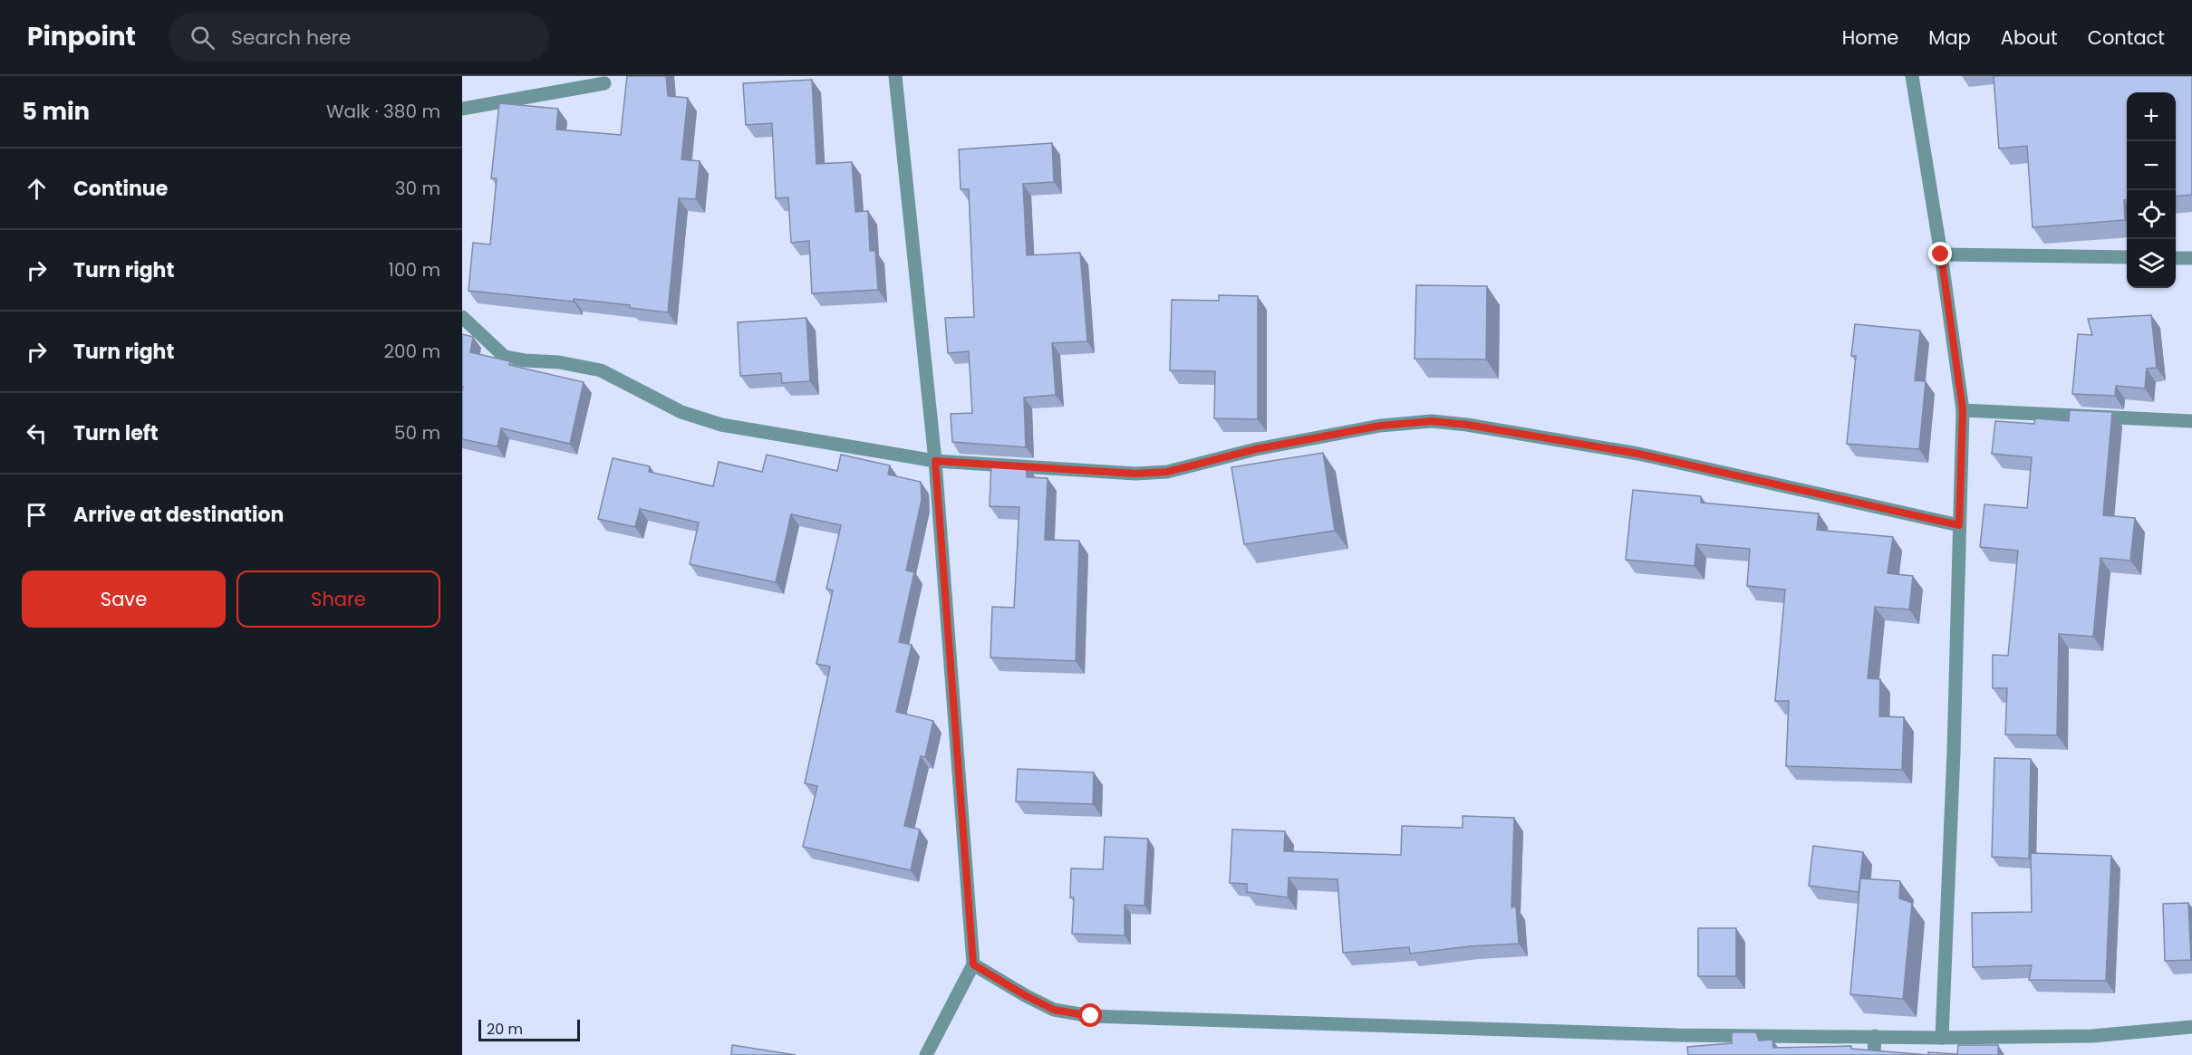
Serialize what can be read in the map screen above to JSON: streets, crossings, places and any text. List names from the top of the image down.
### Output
{
  "scale_bar": "20 m",
  "page": {
    "header": "Pinpoint",
    "search": "Search here",
    "nav": [
      "Home",
      "Map",
      "About",
      "Contact"
    ],
    "heading": ["5 min", "Walk · 380 m"],
    "map_buttons": ["+", "−"],
    "list": [
      ["Continue", "30 m"],
      ["Turn right", "100 m"],
      ["Turn right", "200 m"],
      ["Turn left", "50 m"],
      "Arrive at destination"
    ],
    "buttons": ["Save", "Share"],
    "scale": "20 m"
  }
}
